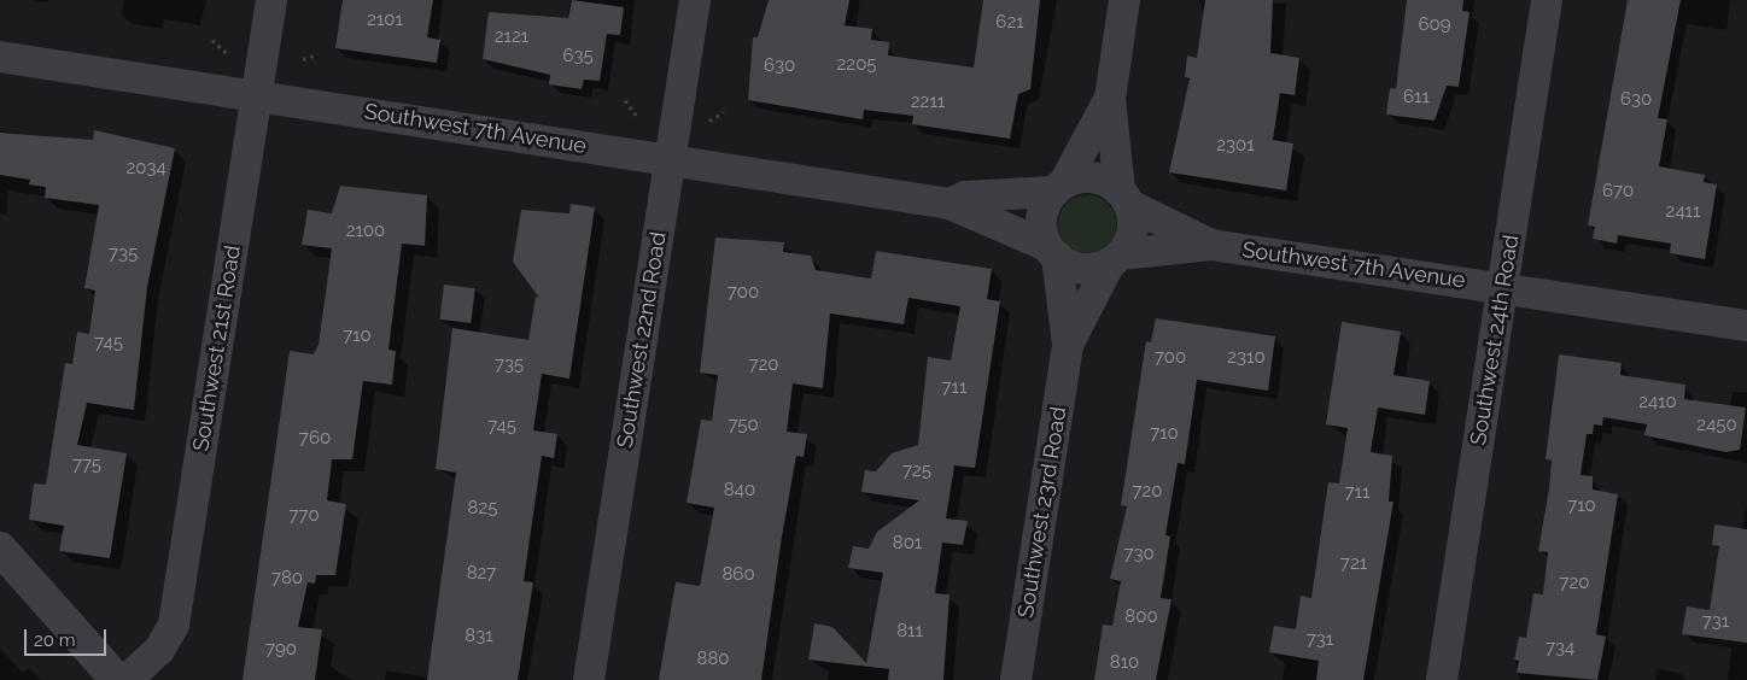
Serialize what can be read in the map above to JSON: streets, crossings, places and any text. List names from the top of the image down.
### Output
{
  "streets": {
    "street": [
      "Southwest 7th Avenue",
      "Southwest 22nd Road",
      "Southwest 24th Road",
      "Southwest 21st Road",
      "Southwest 23rd Road"
    ]
  },
  "crossings": [
    ["Southwest 7th Avenue", "Southwest 22nd Road"],
    ["Southwest 7th Avenue", "Southwest 24th Road"],
    ["Southwest 7th Avenue", "Southwest 21st Road"],
    ["Southwest 7th Avenue", "Southwest 23rd Road"]
  ],
  "house_numbers": [
    "2101",
    "621",
    "609",
    "2121",
    "635",
    "2205",
    "630",
    "611",
    "630",
    "2211",
    "2301",
    "2034",
    "670",
    "2411",
    "2100",
    "735",
    "700",
    "710",
    "745",
    "700",
    "2310",
    "735",
    "720",
    "711",
    "2410",
    "750",
    "2450",
    "745",
    "710",
    "760",
    "775",
    "725",
    "840",
    "720",
    "711",
    "710",
    "825",
    "770",
    "801",
    "730",
    "721",
    "827",
    "860",
    "780",
    "720",
    "800",
    "731",
    "811",
    "831",
    "731",
    "734",
    "790",
    "880",
    "810"
  ],
  "scale_bar": "20 m"
}
